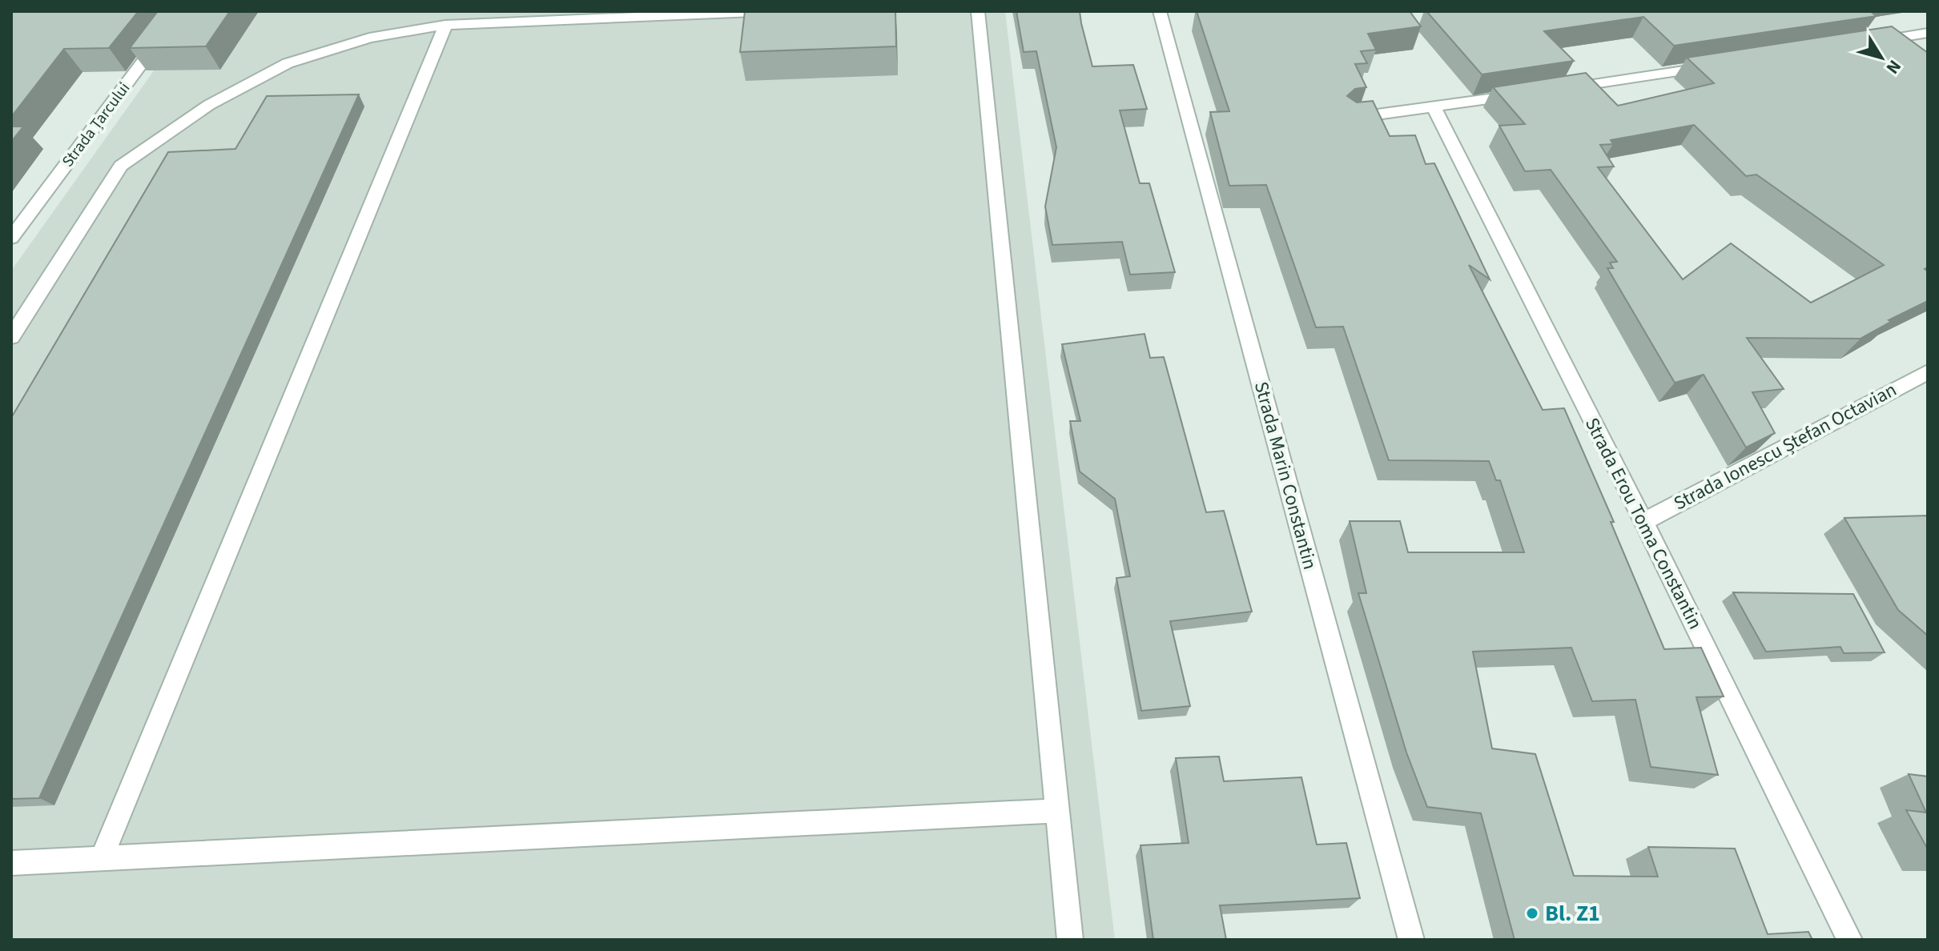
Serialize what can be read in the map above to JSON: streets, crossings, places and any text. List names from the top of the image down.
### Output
{
  "streets": {
    "street": [
      "Strada Țarcului",
      "Strada Ionescu Ștefan Octavian",
      "Strada Marin Constantin",
      "Strada Erou Toma Constantin"
    ]
  },
  "crossings": [
    ["Strada Ionescu Ștefan Octavian", "Strada Erou Toma Constantin"]
  ],
  "places": ["Bl. Z1"],
  "north": "bottom right"
}
